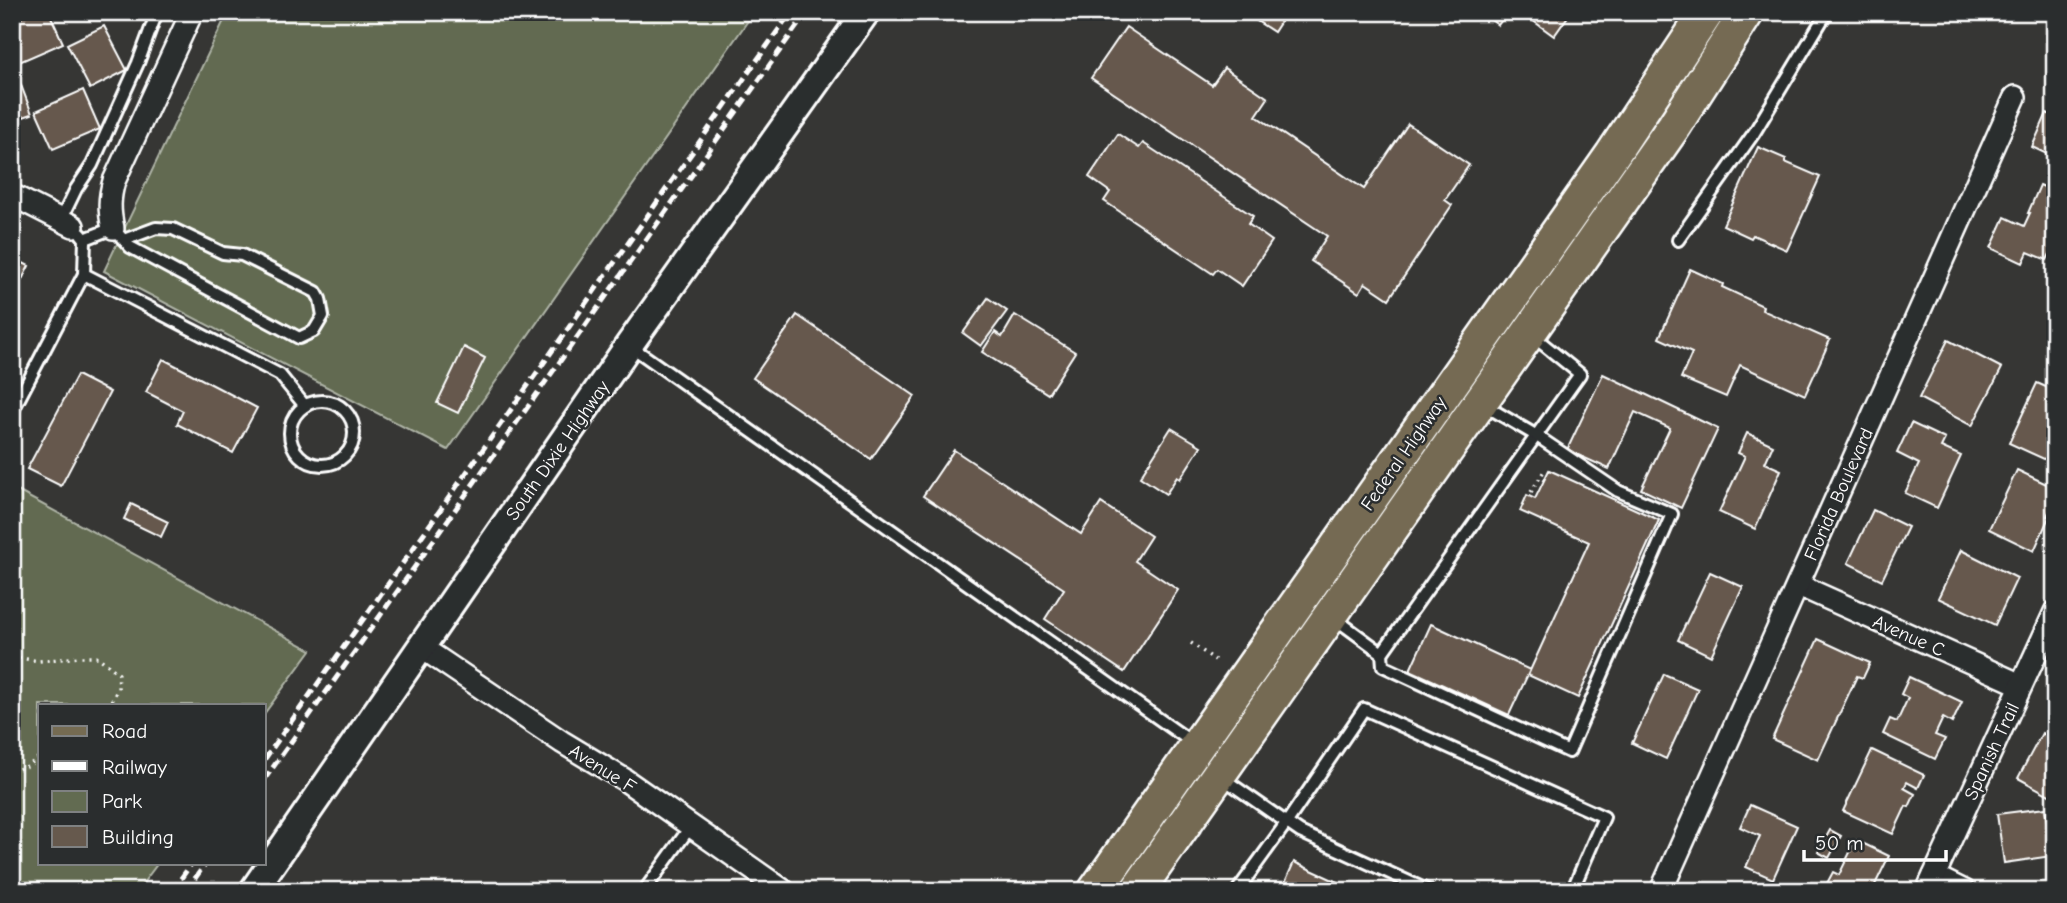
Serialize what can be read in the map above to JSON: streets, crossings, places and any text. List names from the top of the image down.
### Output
{
  "streets": {
    "main road": ["Federal Highway"],
    "street": [
      "South Dixie Highway",
      "Florida Boulevard",
      "Avenue C",
      "Spanish Trail",
      "Avenue F"
    ]
  },
  "crossings": [
    ["South Dixie Highway", "Avenue F"],
    ["Florida Boulevard", "Avenue C"],
    ["Avenue C", "Spanish Trail"]
  ],
  "legend": [
    "Road",
    "Railway",
    "Park",
    "Building"
  ],
  "scale_bar": "50 m"
}
